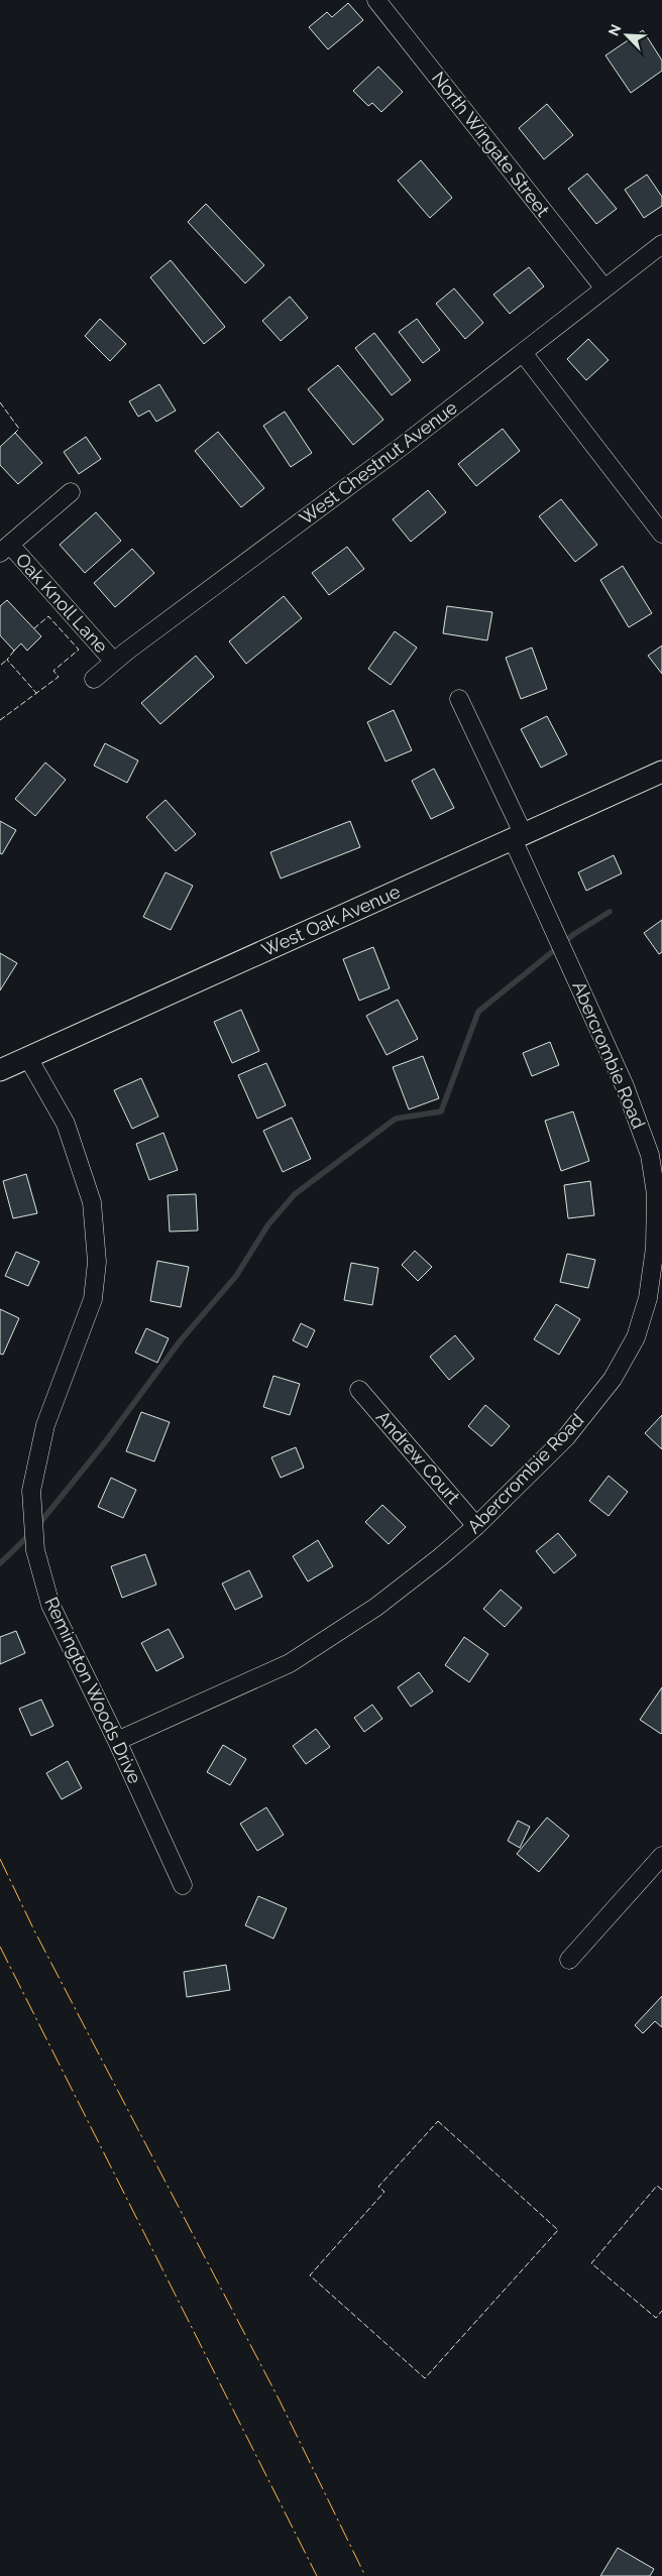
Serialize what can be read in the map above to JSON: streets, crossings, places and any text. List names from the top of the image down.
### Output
{
  "streets": {
    "street": [
      "North Wingate Street",
      "West Chestnut Avenue",
      "Oak Knoll Lane",
      "West Oak Avenue",
      "Abercrombie Road",
      "Andrew Court",
      "Remington Woods Drive"
    ]
  },
  "crossings": [
    ["North Wingate Street", "West Chestnut Avenue"],
    ["West Chestnut Avenue", "Oak Knoll Lane"],
    ["West Oak Avenue", "Abercrombie Road"],
    ["West Oak Avenue", "Remington Woods Drive"],
    ["Abercrombie Road", "Andrew Court"],
    ["Abercrombie Road", "Remington Woods Drive"]
  ],
  "north": "top left"
}
